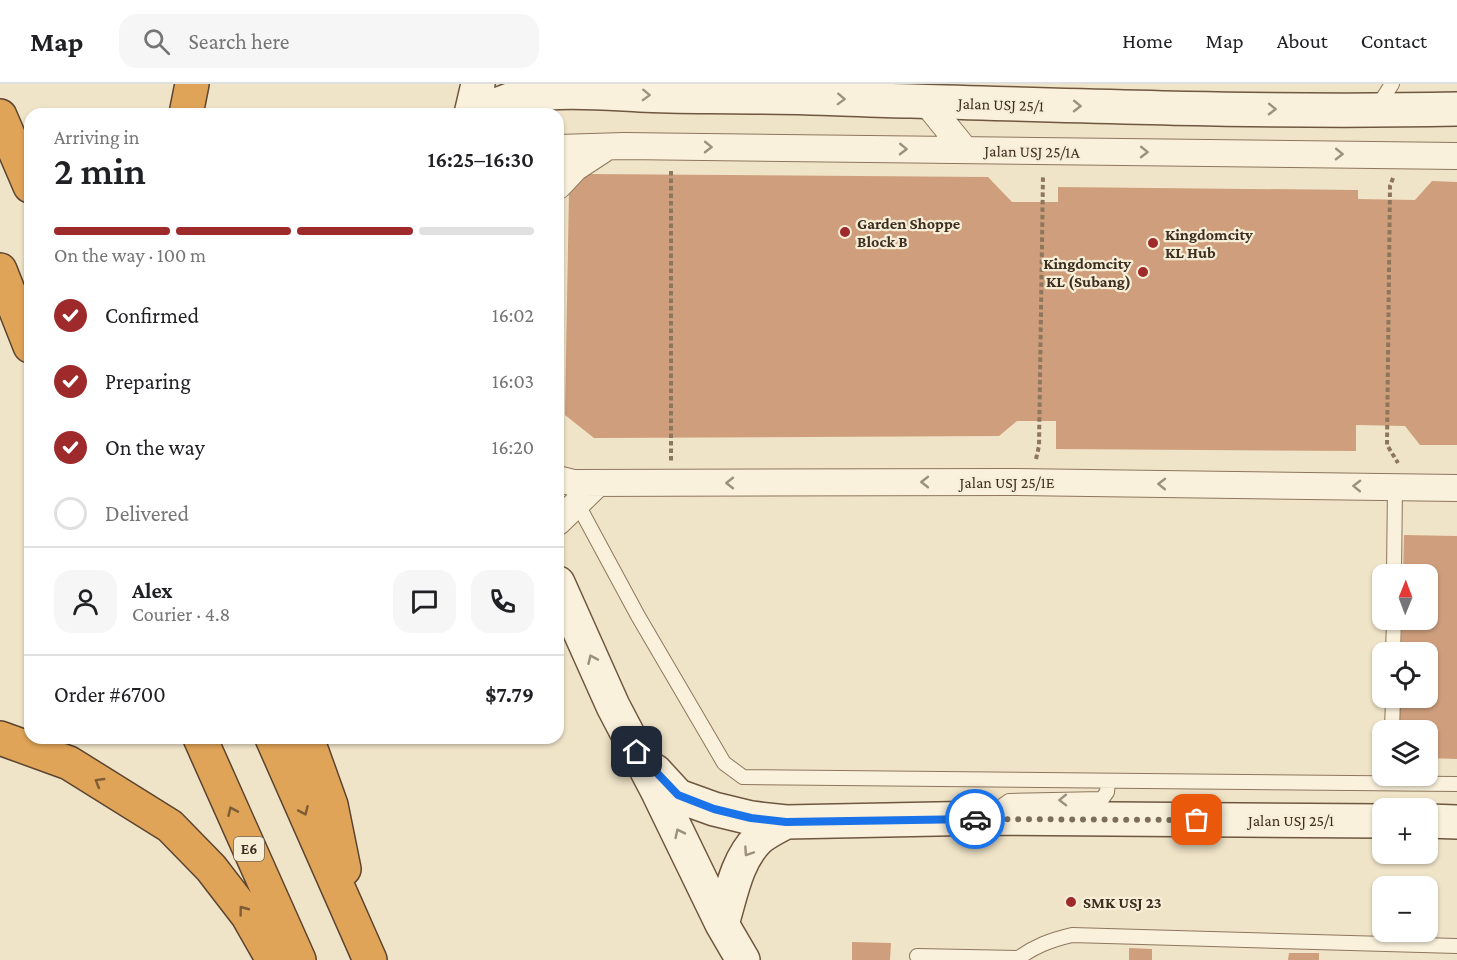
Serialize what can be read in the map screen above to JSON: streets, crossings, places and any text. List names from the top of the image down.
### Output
{
  "streets": {
    "highway": ["E6"],
    "street": ["Jalan USJ 25/1", "Jalan USJ 25/1A", "Jalan USJ 25/1E"]
  },
  "one_way": ["Jalan USJ 25/1", "Jalan USJ 25/1A", "Jalan USJ 25/1E"],
  "places": [
    "Garden Shoppe Block B",
    "Kingdomcity KL Hub",
    "Kingdomcity KL (Subang)",
    "SMK USJ 23"
  ],
  "north": "top",
  "page": {
    "header": "Map",
    "search": "Search here",
    "nav": [
      "Home",
      "Map",
      "About",
      "Contact"
    ],
    "heading": ["2 min", "Arriving in", "16:25–16:30"],
    "panel": [
      "Alex",
      "Courier · 4.8",
      "Order #6700",
      "$7.79"
    ],
    "bar": "On the way · 100 m",
    "list": [
      ["Confirmed", "16:02"],
      ["Preparing", "16:03"],
      ["On the way", "16:20"],
      "Delivered"
    ],
    "map_buttons": ["+", "−"]
  }
}
